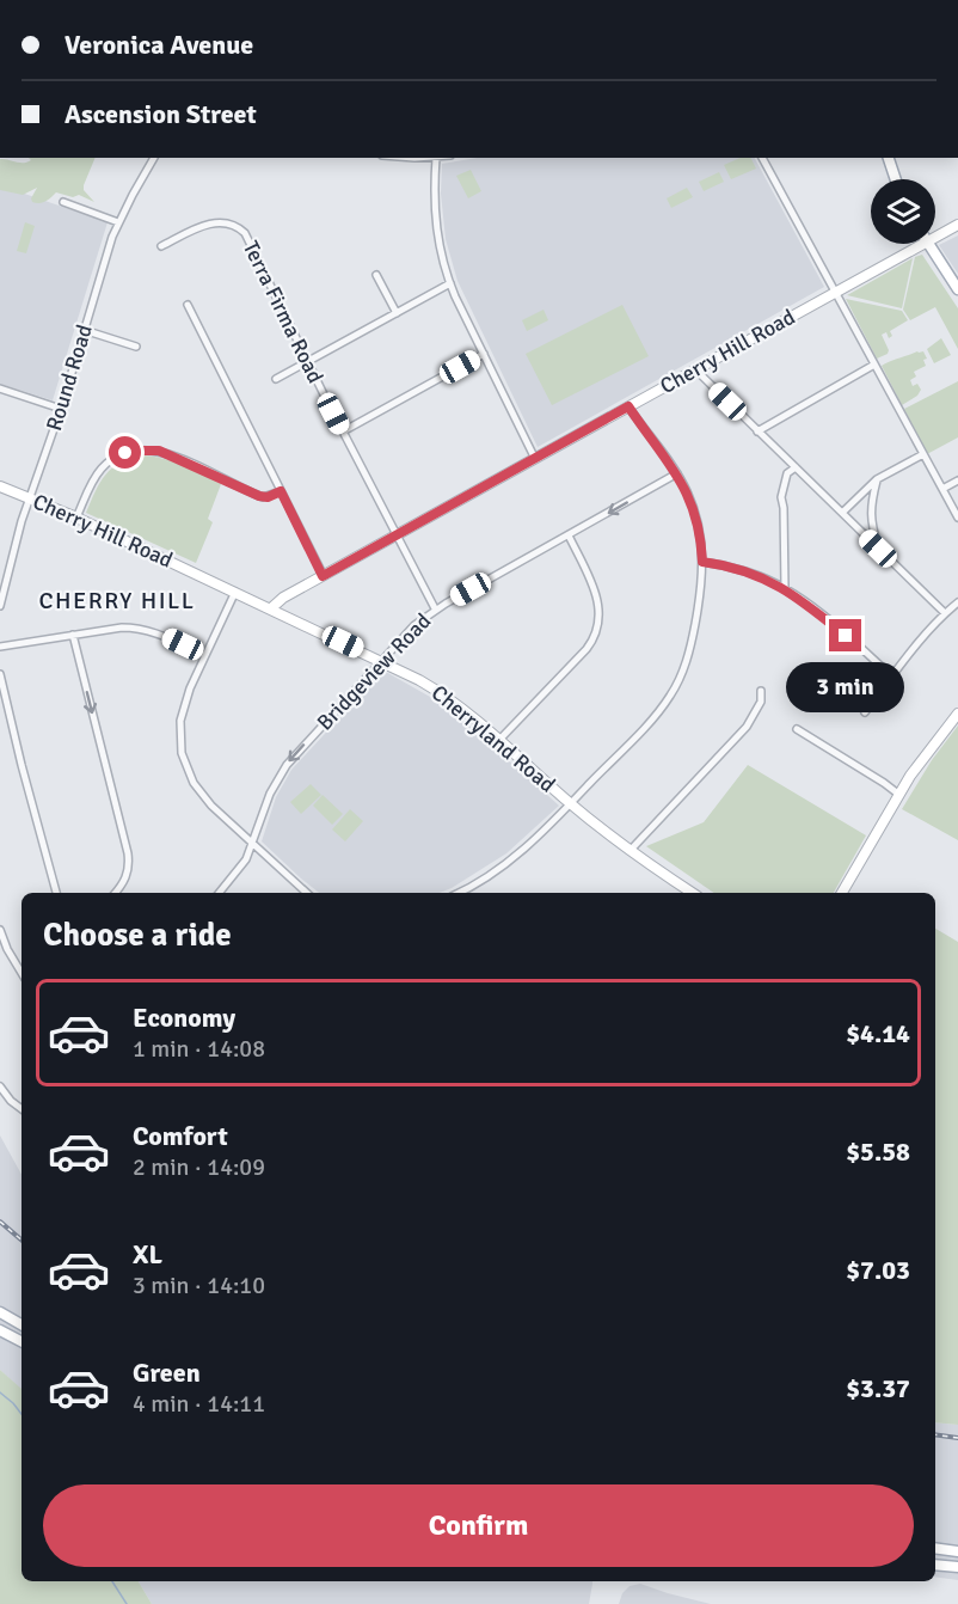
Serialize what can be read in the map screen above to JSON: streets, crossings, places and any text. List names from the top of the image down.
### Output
{
  "streets": {
    "street": [
      "Terra Firma Road",
      "Cherry Hill Road",
      "Round Road",
      "Bridgeview Road",
      "Cherryland Road"
    ]
  },
  "crossings": [
    ["Terra Firma Road", "Cherry Hill Road"],
    ["Terra Firma Road", "Bridgeview Road"],
    ["Cherry Hill Road", "Round Road"],
    ["Cherry Hill Road", "Cherryland Road"],
    ["Bridgeview Road", "Cherryland Road"]
  ],
  "one_way": ["Bridgeview Road"],
  "districts": ["CHERRY HILL"],
  "page": {
    "banner": ["Veronica Avenue", "Ascension Street"],
    "bubble": "3 min",
    "heading": "Choose a ride",
    "list": [
      {
        "name": "Economy",
        "note": "1 min · 14:08",
        "value": "$4.14"
      },
      {
        "name": "Comfort",
        "note": "2 min · 14:09",
        "value": "$5.58"
      },
      {
        "name": "XL",
        "note": "3 min · 14:10",
        "value": "$7.03"
      },
      {
        "name": "Green",
        "note": "4 min · 14:11",
        "value": "$3.37"
      }
    ],
    "buttons": "Confirm"
  }
}
